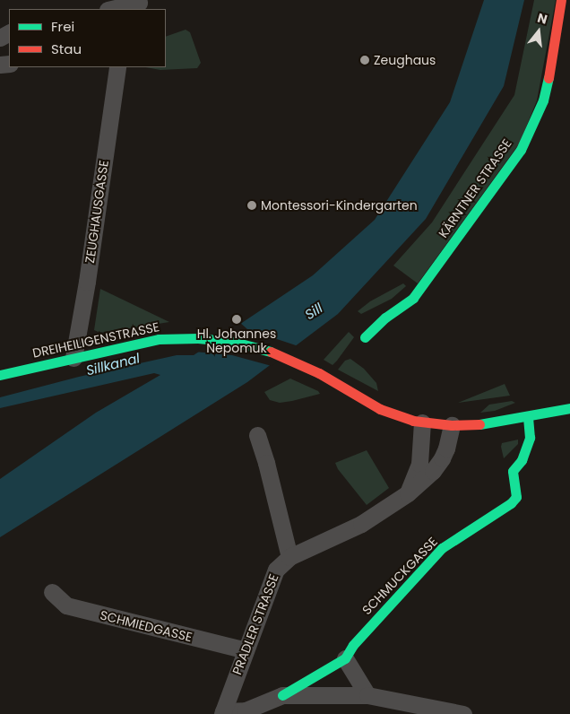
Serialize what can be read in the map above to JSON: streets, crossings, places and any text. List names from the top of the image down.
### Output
{
  "streets": {
    "street": [
      "KÄRNTNER STRASSE",
      "ZEUGHAUSGASSE",
      "DREIHEILIGENSTRASSE",
      "SCHMUCKGASSE",
      "PRADLER STRASSE",
      "SCHMIEDGASSE"
    ]
  },
  "crossings": [
    ["ZEUGHAUSGASSE", "DREIHEILIGENSTRASSE"],
    ["DREIHEILIGENSTRASSE", "SCHMUCKGASSE"],
    ["PRADLER STRASSE", "SCHMIEDGASSE"]
  ],
  "water": ["Sill", "Sillkanal"],
  "places": ["Zeughaus", "Montessori-Kindergarten", "Hl. Johannes Nepomuk"],
  "legend": ["Frei", "Stau"],
  "north": "top"
}
